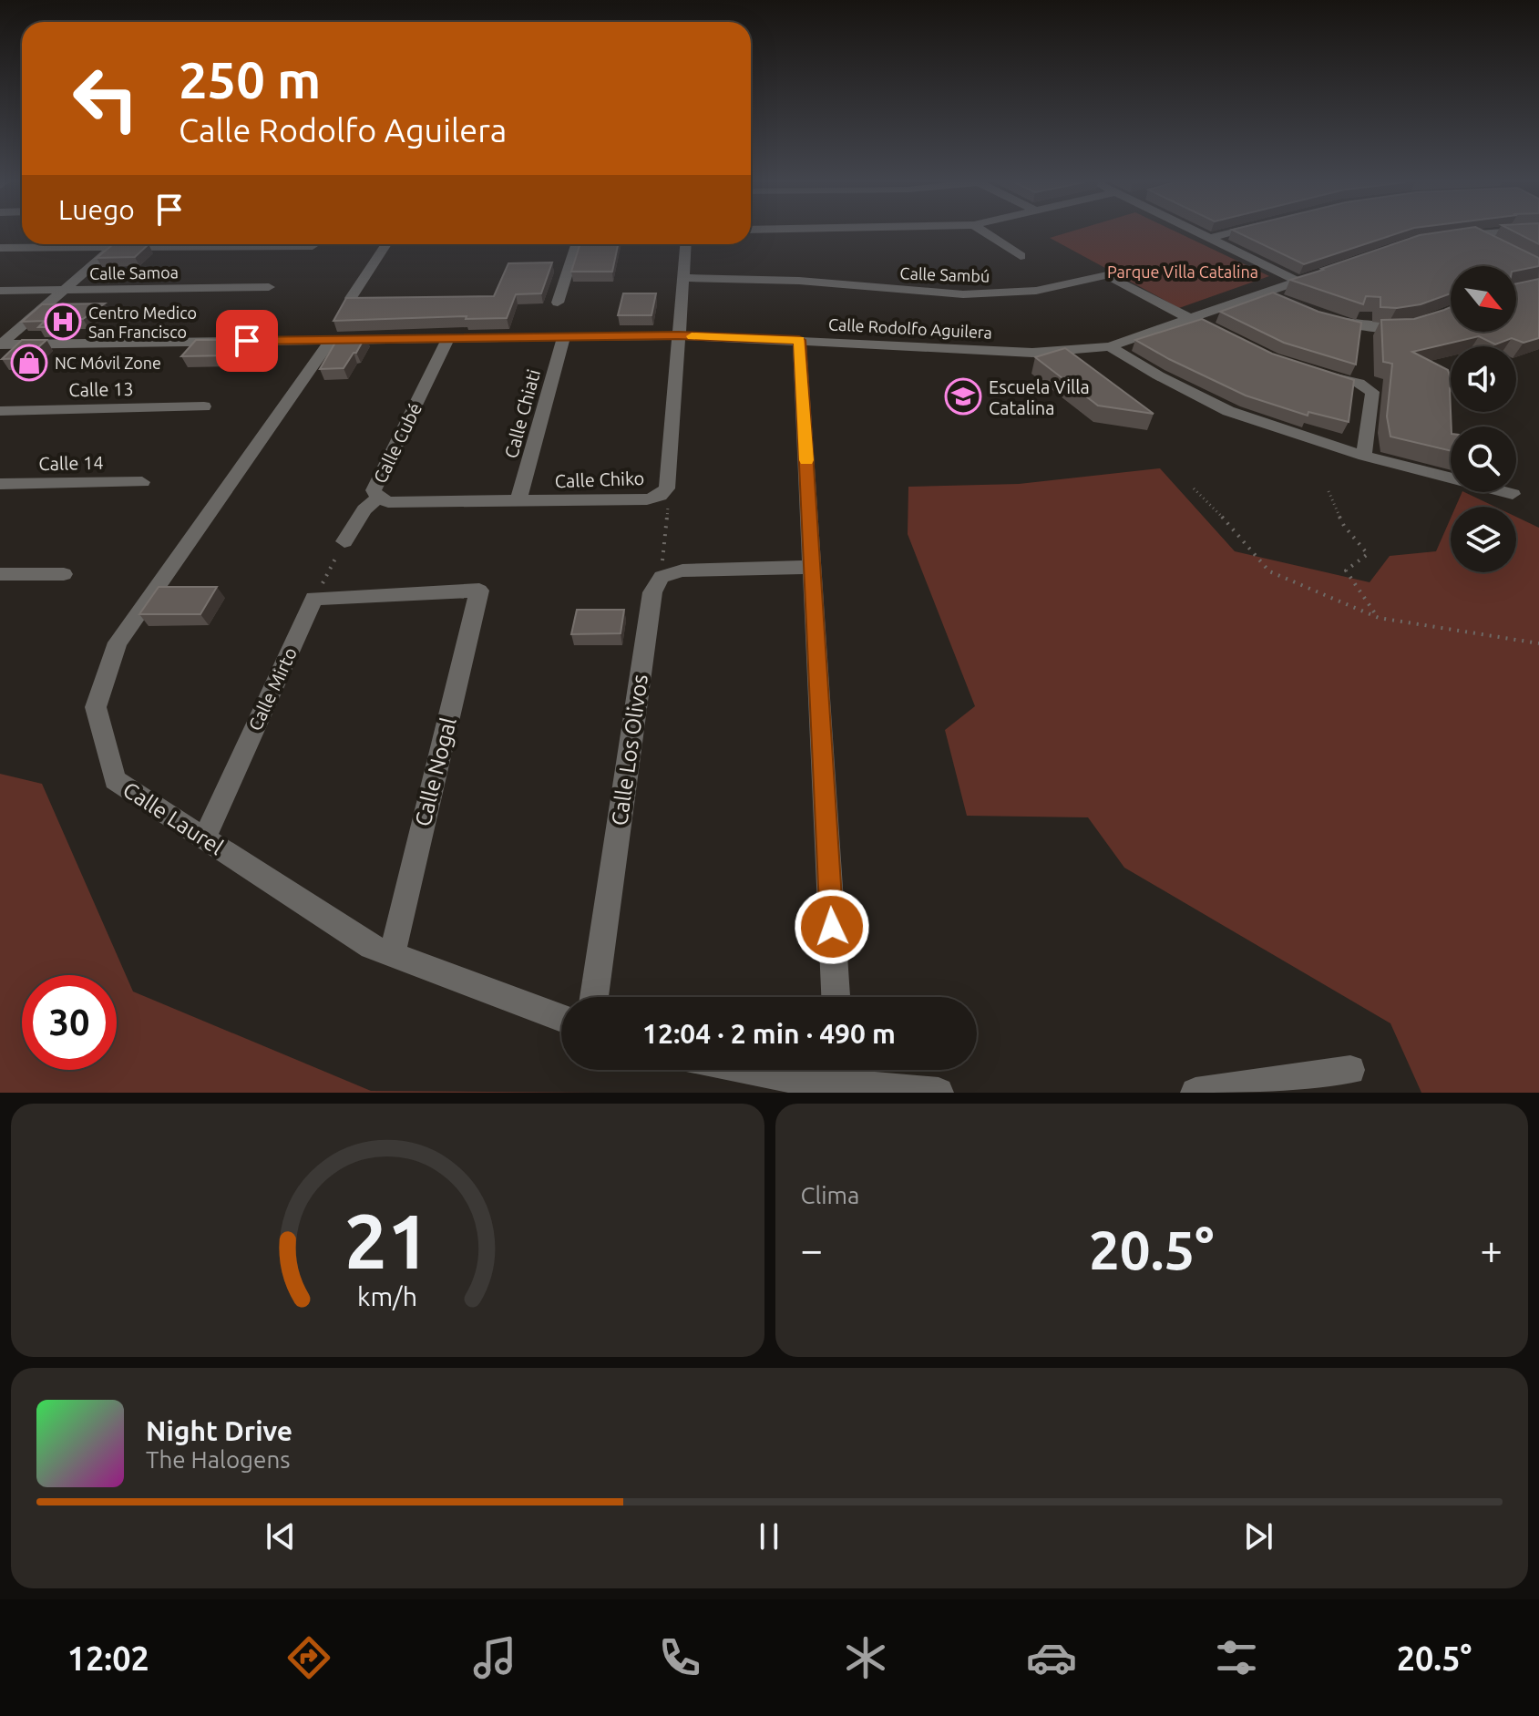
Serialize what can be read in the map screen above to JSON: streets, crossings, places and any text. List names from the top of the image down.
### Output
{
  "streets": {
    "street": [
      "Calle Samoa",
      "Calle Sambú",
      "Calle Rodolfo Aguilera",
      "Calle 13",
      "Calle Chiati",
      "Calle Cubé",
      "Calle 14",
      "Calle Chiko",
      "Calle Mirto",
      "Calle Los Olivos",
      "Calle Nogal",
      "Calle Laurel"
    ]
  },
  "crossings": [
    ["Calle Sambú", "Calle Rodolfo Aguilera"],
    ["Calle Sambú", "Calle Chiko"],
    ["Calle Rodolfo Aguilera", "Calle Chiati"],
    ["Calle Rodolfo Aguilera", "Calle Cubé"],
    ["Calle Rodolfo Aguilera", "Calle Chiko"],
    ["Calle Rodolfo Aguilera", "Calle Laurel"],
    ["Calle Chiati", "Calle Chiko"],
    ["Calle Cubé", "Calle Chiko"],
    ["Calle Mirto", "Calle Nogal"],
    ["Calle Mirto", "Calle Laurel"],
    ["Calle Nogal", "Calle Laurel"]
  ],
  "parks": ["Parque Villa Catalina"],
  "places": {
    "hospital": ["Centro Medico San Francisco"],
    "shop": ["NC Móvil Zone"],
    "school or university": ["Escuela Villa Catalina"]
  },
  "north": "bottom right",
  "page": {
    "turn": ["250 m", "Calle Rodolfo Aguilera"],
    "then": "Luego",
    "limit": "30",
    "trip": "12:04 · 2 min · 490 m",
    "tile": "Clima",
    "heat": ["−", "20.5°", "+"],
    "song": ["Night Drive", "The Halogens"],
    "tabs": ["12:02", "20.5°"],
    "gauge": ["21", "km/h"]
  }
}
